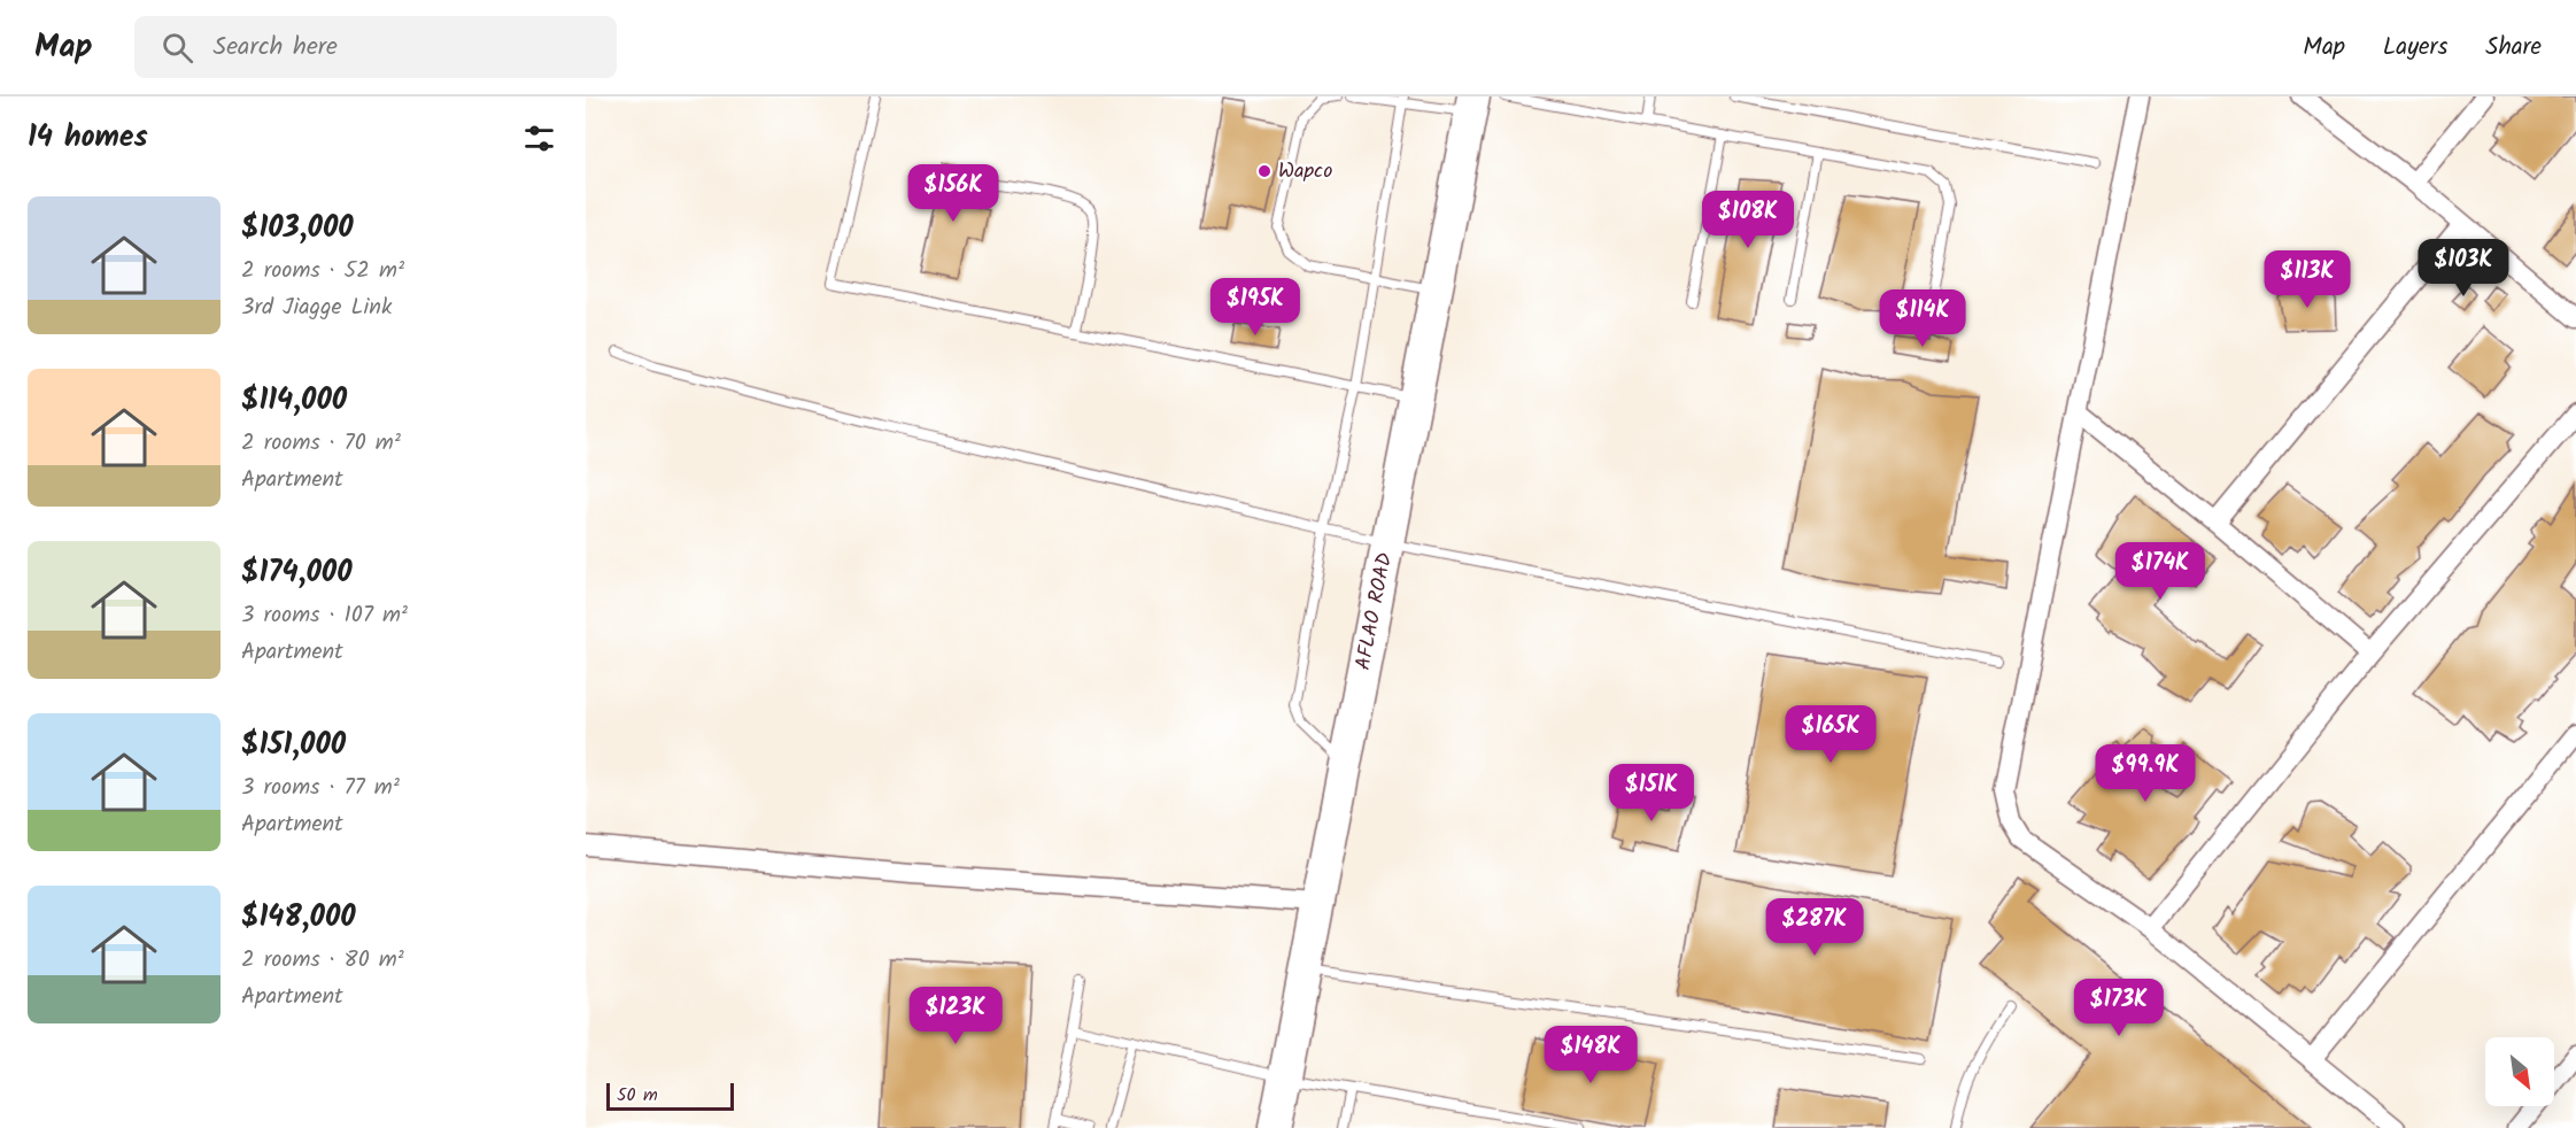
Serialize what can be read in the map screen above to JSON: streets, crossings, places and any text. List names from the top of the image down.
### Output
{
  "streets": {
    "highway": ["AFLAO ROAD"]
  },
  "places": ["Wapco"],
  "scale_bar": "50 m",
  "north": "bottom right",
  "page": {
    "header": "Map",
    "search": "Search here",
    "nav": ["Map", "Layers", "Share"],
    "heading": "14 homes",
    "price": [
      "$156K",
      "$108K",
      "$103K",
      "$113K",
      "$195K",
      "$114K",
      "$174K",
      "$165K",
      "$99.9K",
      "$151K",
      "$287K",
      "$173K",
      "$123K",
      "$148K"
    ],
    "list": [
      {
        "name": "$103,000",
        "note": "2 rooms · 52 m² · 3rd Jiagge Link"
      },
      {
        "name": "$114,000",
        "note": "2 rooms · 70 m² · Apartment"
      },
      {
        "name": "$174,000",
        "note": "3 rooms · 107 m² · Apartment"
      },
      {
        "name": "$151,000",
        "note": "3 rooms · 77 m² · Apartment"
      },
      {
        "name": "$148,000",
        "note": "2 rooms · 80 m² · Apartment"
      }
    ],
    "scale": "50 m"
  }
}
